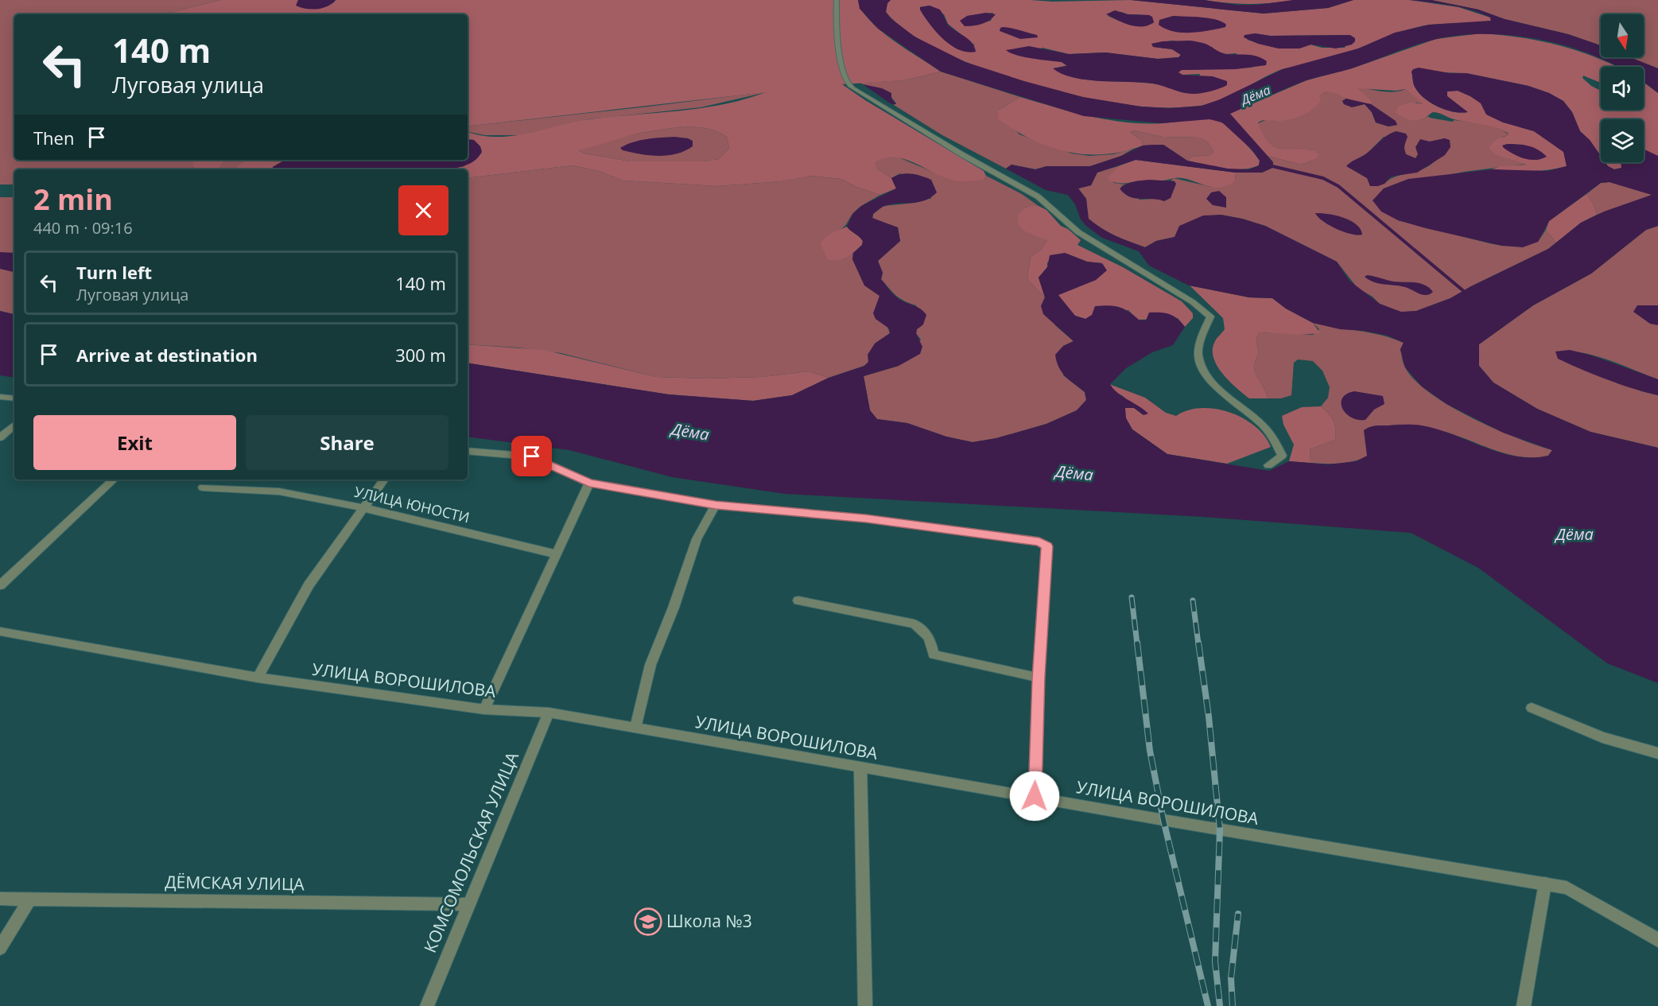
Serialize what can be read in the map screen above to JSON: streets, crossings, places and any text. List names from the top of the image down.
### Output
{
  "streets": {
    "street": [
      "УЛИЦА ЮНОСТИ",
      "УЛИЦА ВОРОШИЛОВА",
      "КОМСОМОЛЬСКАЯ УЛИЦА",
      "ДЁМСКАЯ УЛИЦА"
    ]
  },
  "crossings": [
    ["УЛИЦА ВОРОШИЛОВА", "КОМСОМОЛЬСКАЯ УЛИЦА"],
    ["КОМСОМОЛЬСКАЯ УЛИЦА", "ДЁМСКАЯ УЛИЦА"]
  ],
  "water": ["Дёма"],
  "places": {
    "school or university": ["Школа №3"]
  },
  "north": "bottom",
  "page": {
    "turn": ["140 m", "Луговая улица"],
    "then": "Then",
    "heading": ["2 min", "440 m · 09:16"],
    "list": [
      {
        "name": "Turn left",
        "note": "Луговая улица",
        "value": "140 m"
      },
      {
        "name": "Arrive at destination",
        "value": "300 m"
      }
    ],
    "buttons": ["Exit", "Share"]
  }
}
